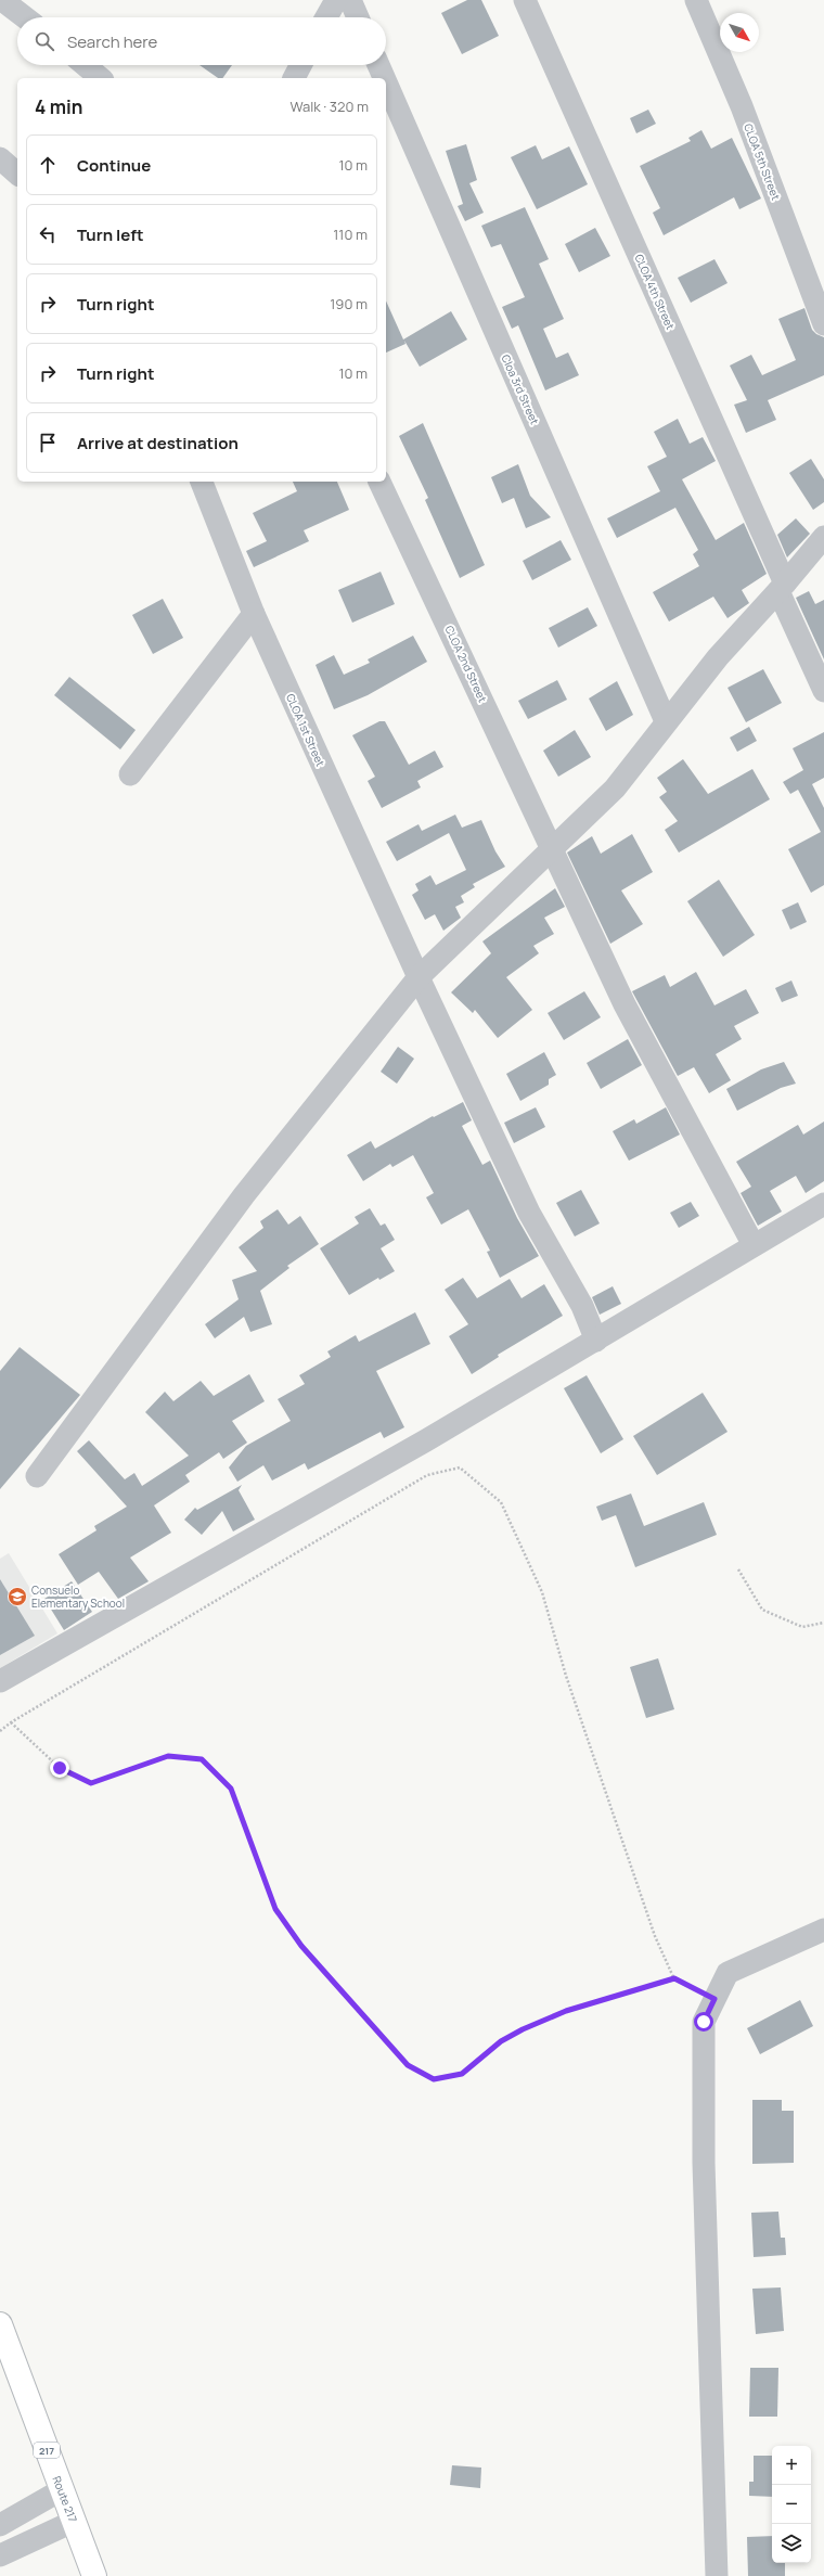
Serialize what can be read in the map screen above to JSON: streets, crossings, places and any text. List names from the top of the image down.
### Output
{
  "streets": {
    "main road": ["217", "Route 217"],
    "street": [
      "CLOA 5th Street",
      "CLOA 4th Street",
      "Cloa 3rd Street",
      "CLOA 2nd Street",
      "CLOA 1st Street"
    ]
  },
  "places": {
    "school or university": ["Consuelo Elementary School"]
  },
  "north": "bottom right",
  "page": {
    "search": "Search here",
    "heading": ["4 min", "Walk · 320 m"],
    "list": [
      ["Continue", "10 m"],
      ["Turn left", "110 m"],
      ["Turn right", "190 m"],
      ["Turn right", "10 m"],
      "Arrive at destination"
    ],
    "map_buttons": ["+", "−"]
  }
}
